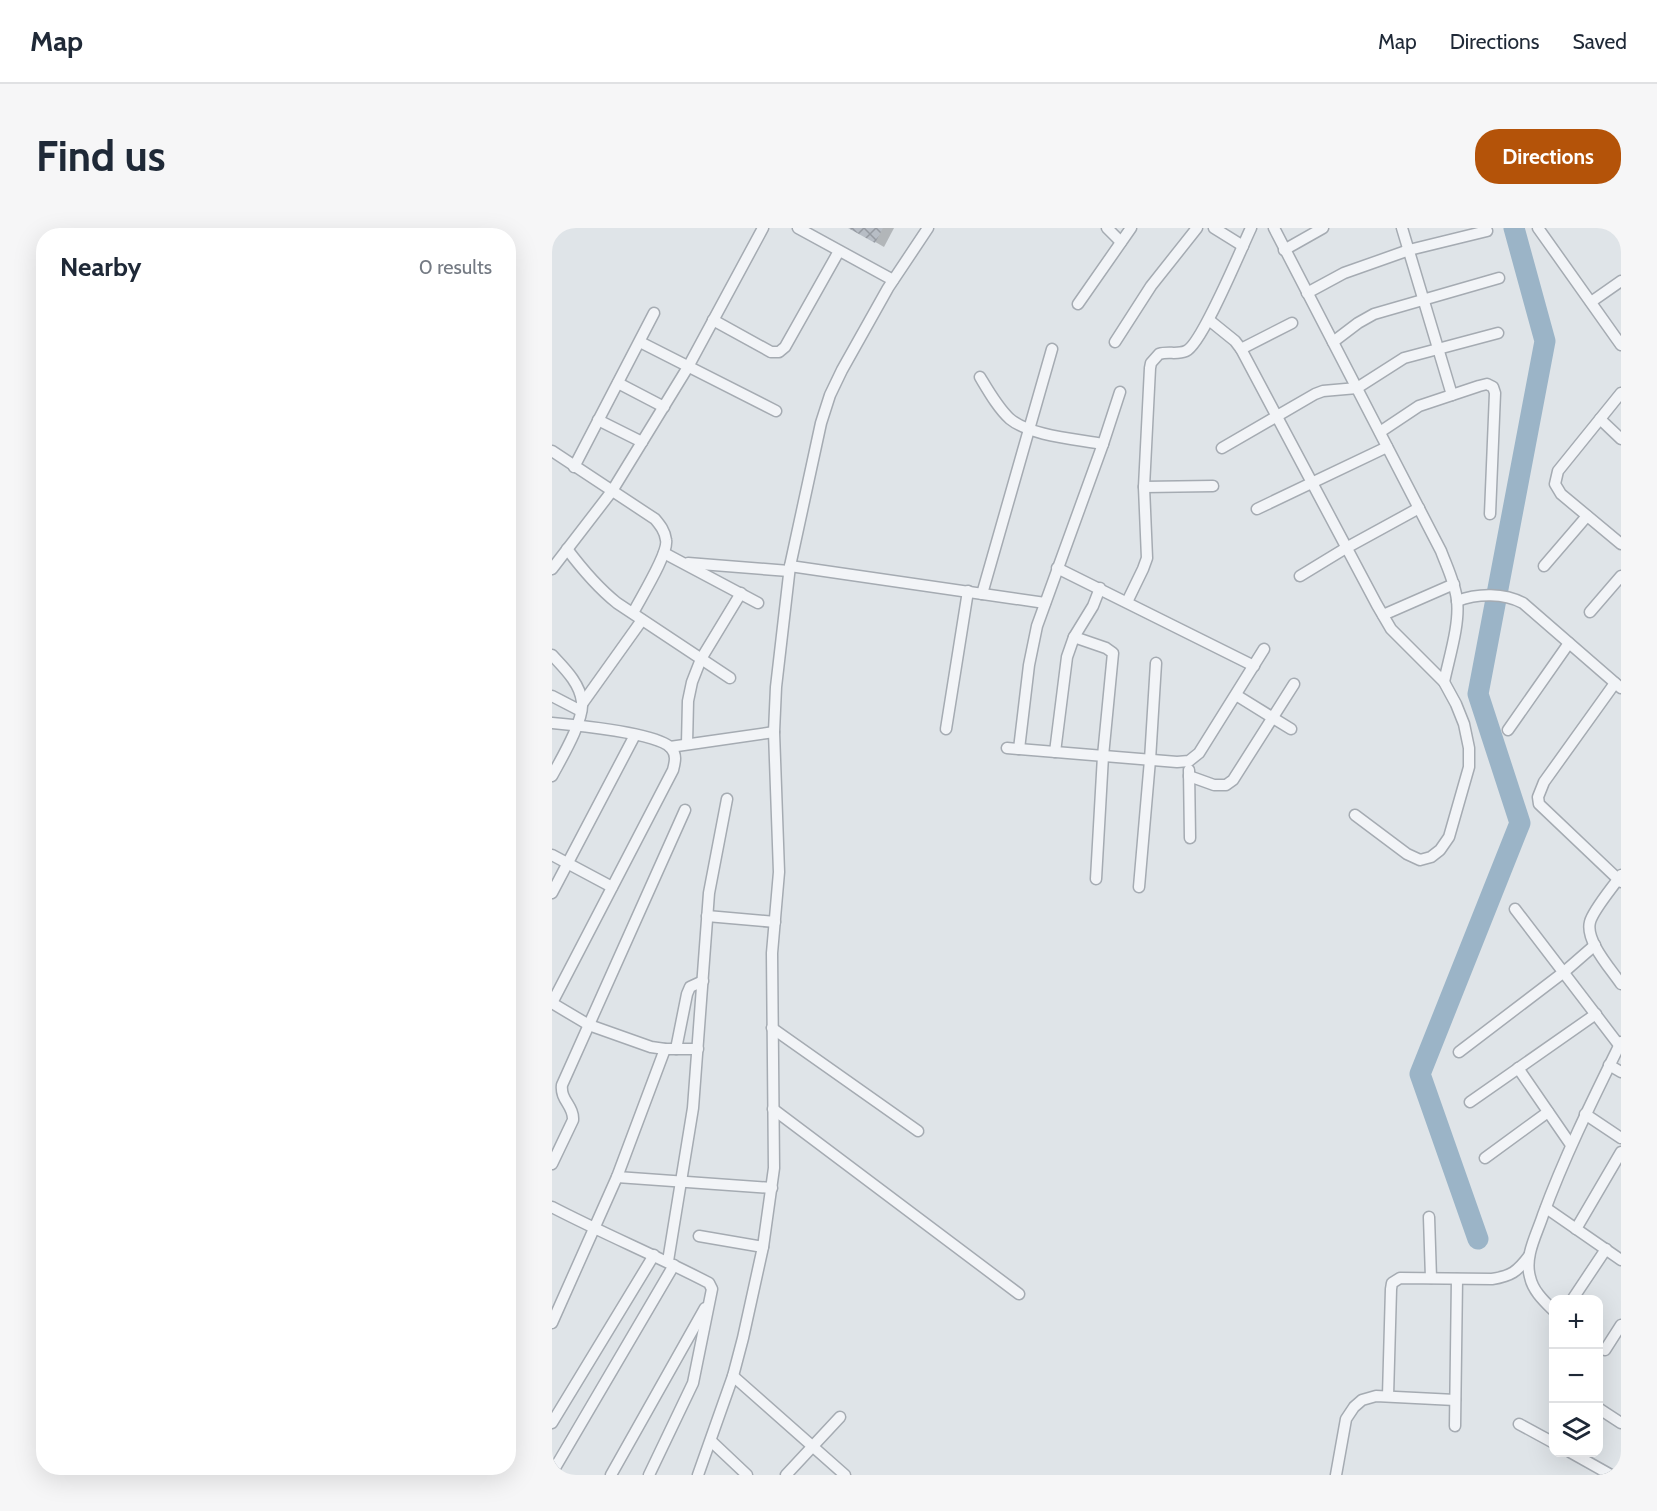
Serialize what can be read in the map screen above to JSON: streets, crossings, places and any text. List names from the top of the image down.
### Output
{
  "page": {
    "header": "Map",
    "nav": ["Map", "Directions", "Saved"],
    "buttons": "Directions",
    "title": "Find us",
    "heading": ["Nearby", "0 results"],
    "map_buttons": ["+", "−"]
  }
}
